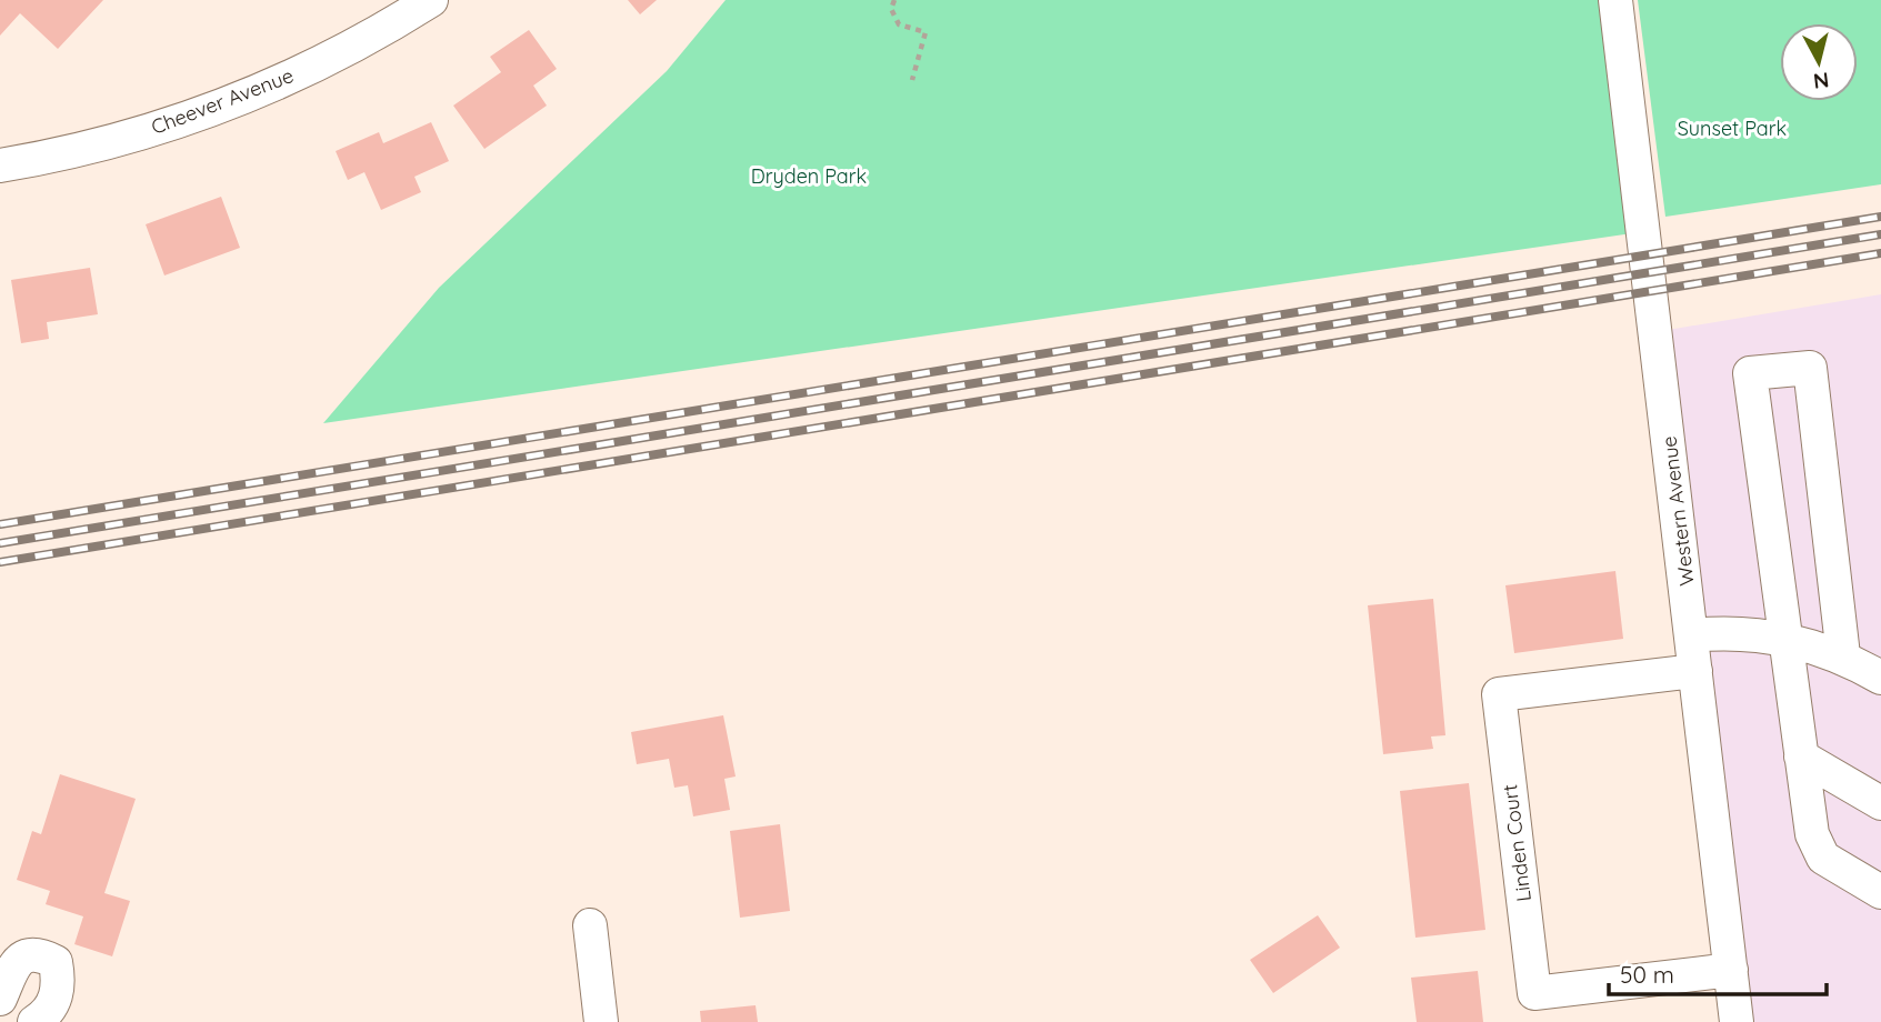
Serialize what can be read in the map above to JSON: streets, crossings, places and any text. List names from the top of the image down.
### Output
{
  "streets": {
    "street": ["Cheever Avenue", "Western Avenue", "Linden Court"]
  },
  "crossings": [
    ["Western Avenue", "Linden Court"]
  ],
  "parks": ["Sunset Park", "Dryden Park"],
  "scale_bar": "50 m",
  "north": "bottom"
}
